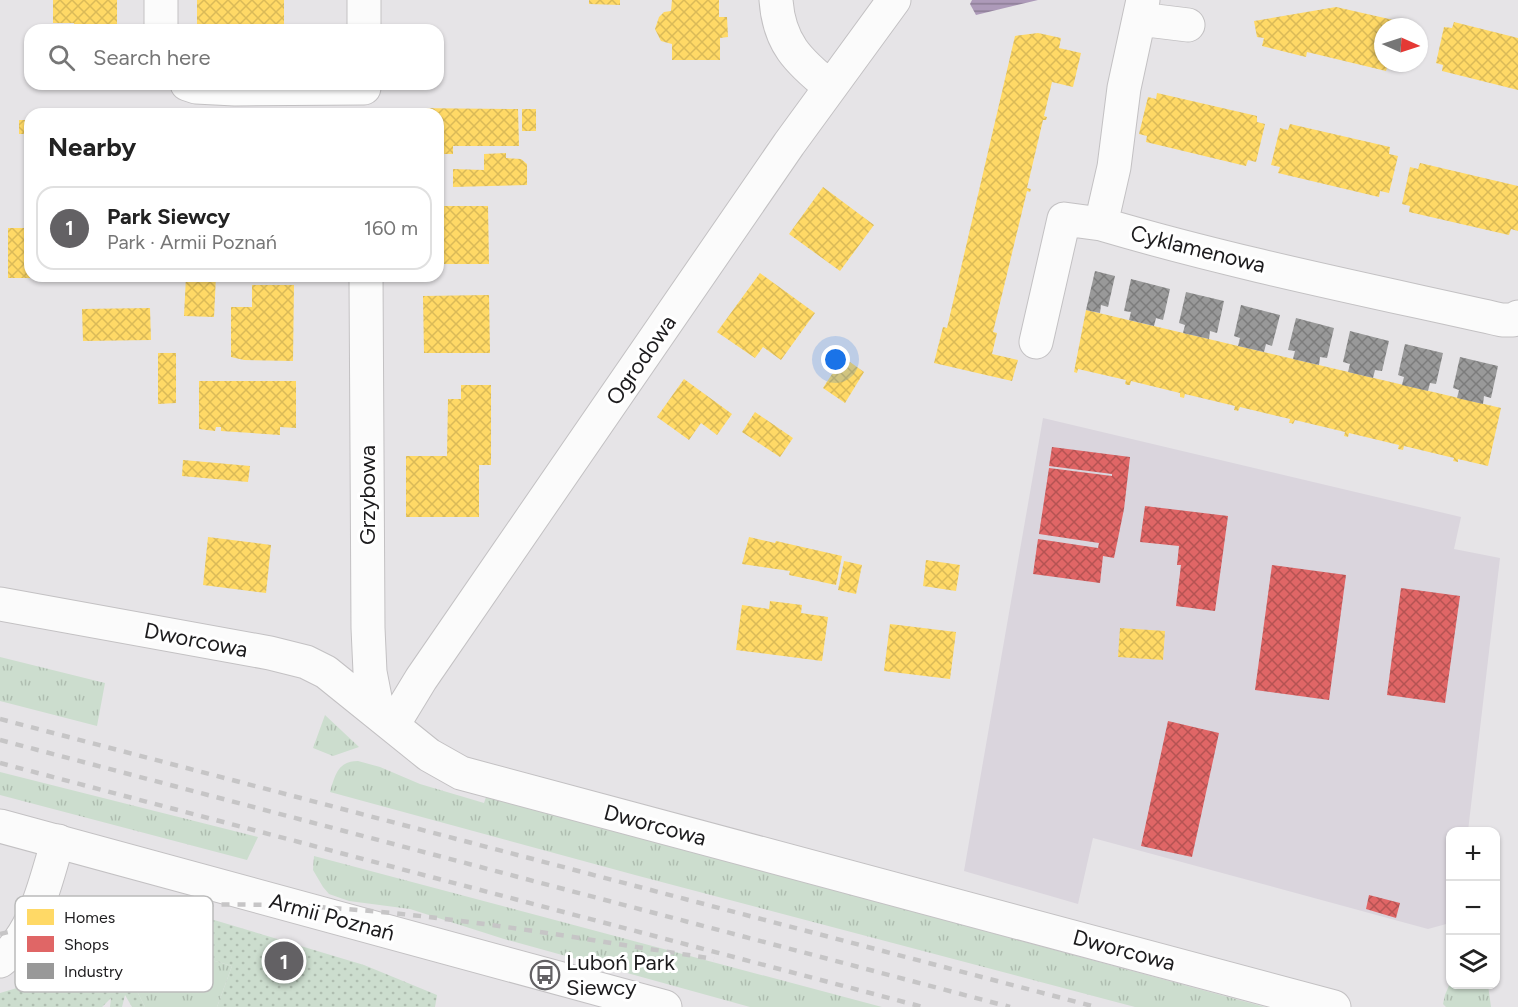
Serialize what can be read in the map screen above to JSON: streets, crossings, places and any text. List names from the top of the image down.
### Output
{
  "streets": {
    "street": [
      "Cyklamenowa",
      "Ogrodowa",
      "Grzybowa",
      "Dworcowa",
      "Armii Poznań"
    ]
  },
  "crossings": [
    ["Ogrodowa", "Grzybowa"],
    ["Ogrodowa", "Dworcowa"],
    ["Grzybowa", "Dworcowa"]
  ],
  "places": {
    "bus stop": ["Luboń Park Siewcy"]
  },
  "legend": ["Homes", "Shops", "Industry"],
  "north": "right",
  "page": {
    "search": "Search here",
    "heading": "Nearby",
    "list": [
      {
        "mark": "1",
        "name": "Park Siewcy",
        "note": "Park · Armii Poznań",
        "value": "160 m"
      }
    ],
    "map_buttons": ["+", "−"],
    "pins": "1"
  }
}
